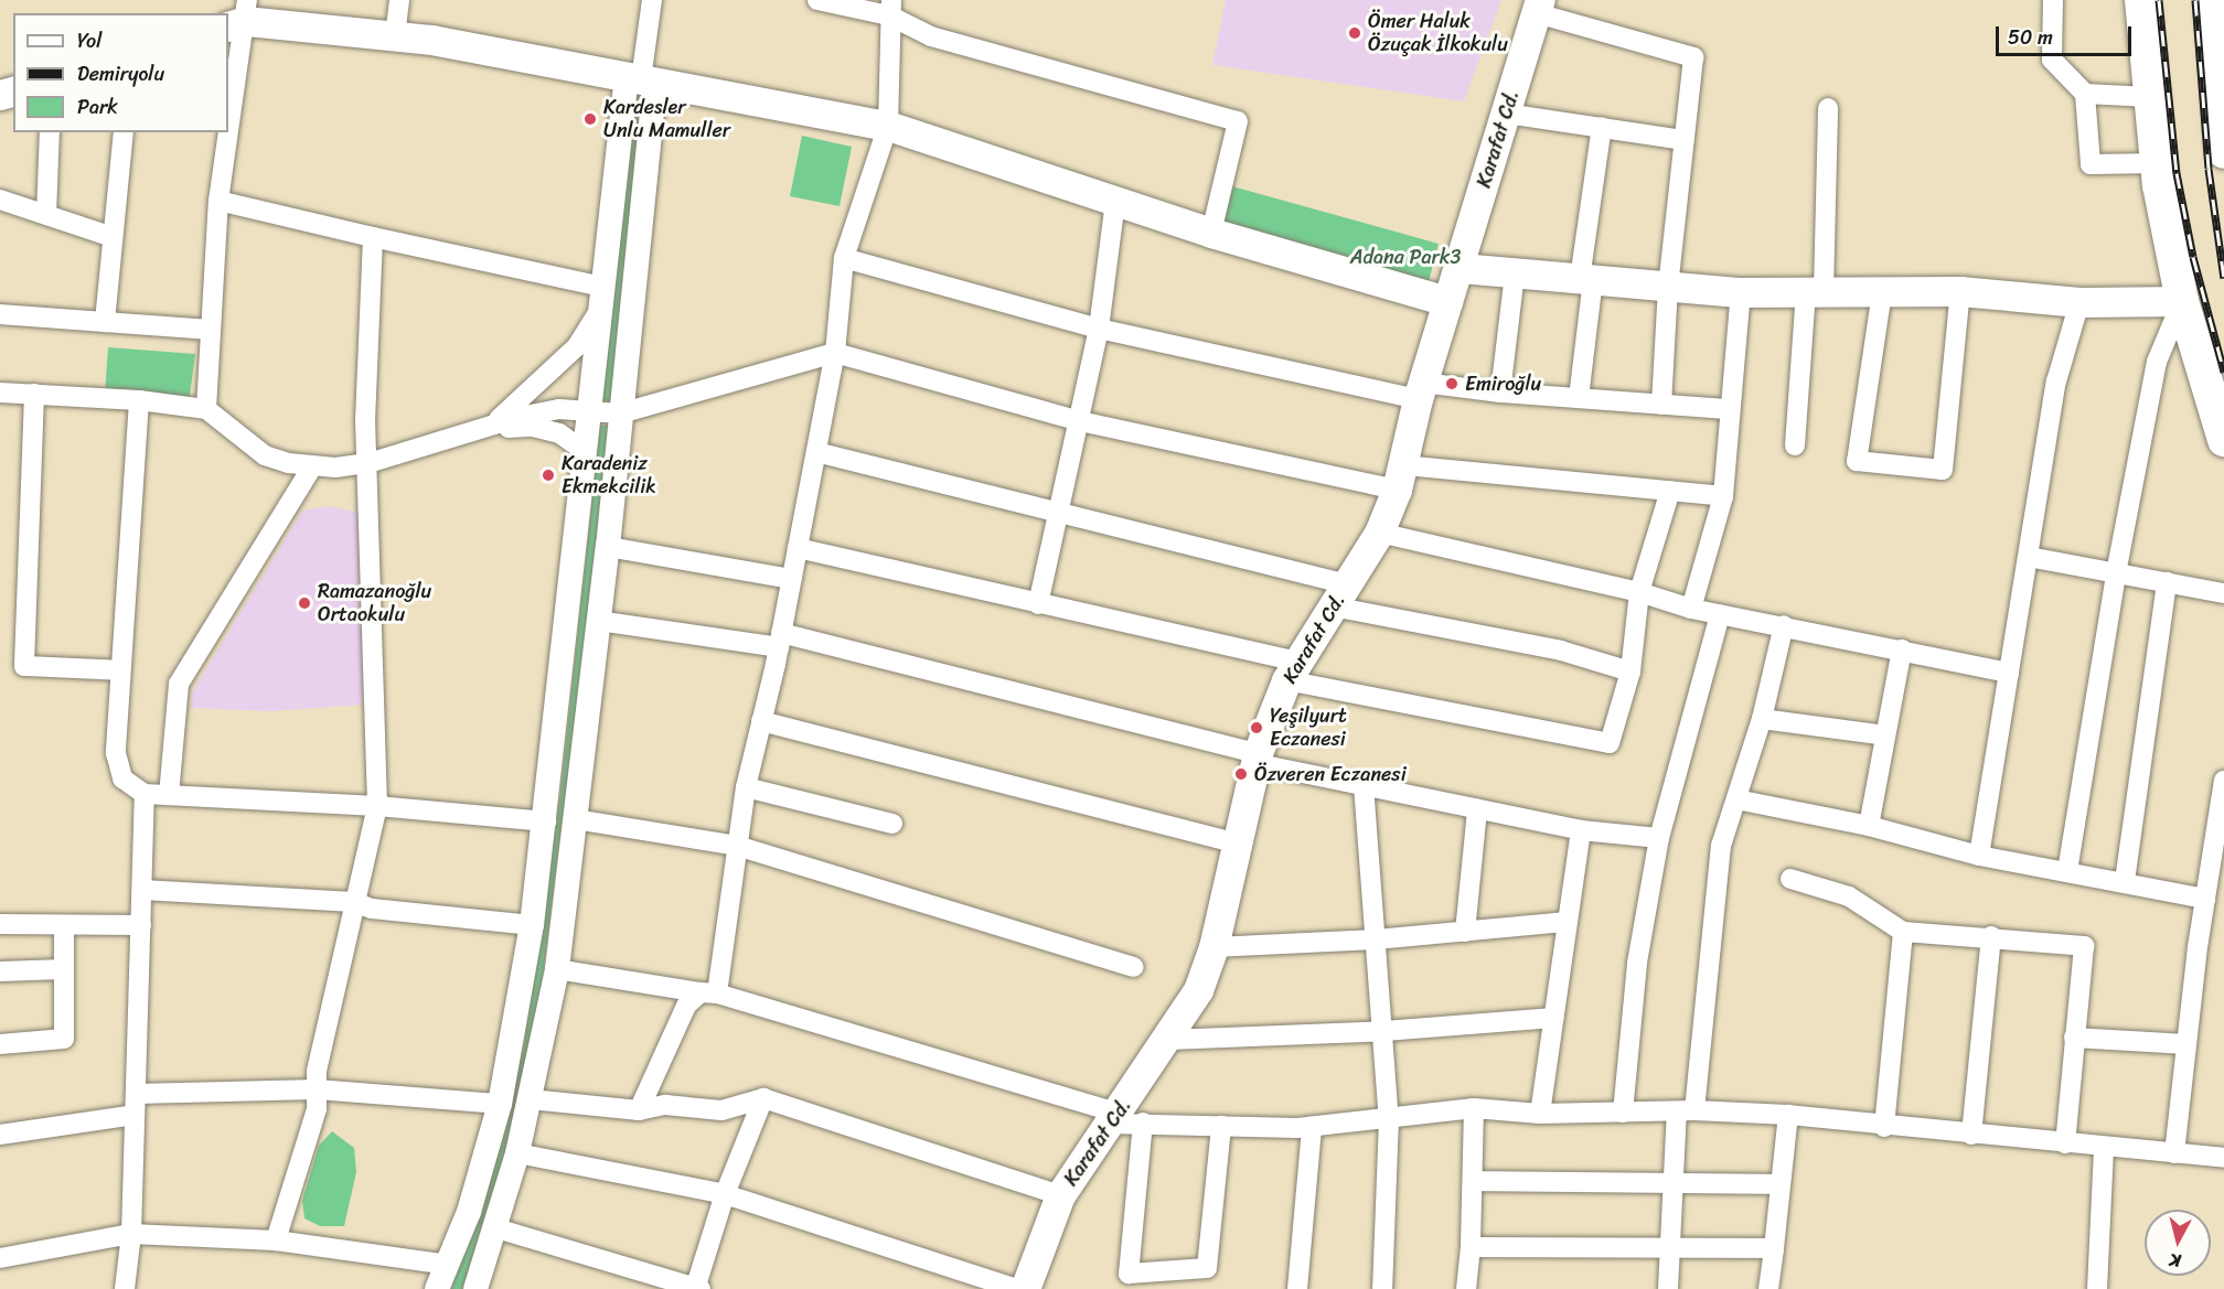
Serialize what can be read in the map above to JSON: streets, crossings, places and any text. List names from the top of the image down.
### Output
{
  "streets": {
    "main road": ["Karafat Cd."]
  },
  "parks": ["Adana Park3"],
  "places": [
    "Ömer Haluk Özuçak İlkokulu",
    "Kardesler Unlu Mamuller",
    "Emiroğlu",
    "Karadeniz Ekmekcilik",
    "Ramazanoğlu Ortaokulu",
    "Yeşilyurt Eczanesi",
    "Özveren Eczanesi"
  ],
  "legend": ["Yol", "Demiryolu", "Park"],
  "scale_bar": "50 m",
  "north": "bottom"
}
